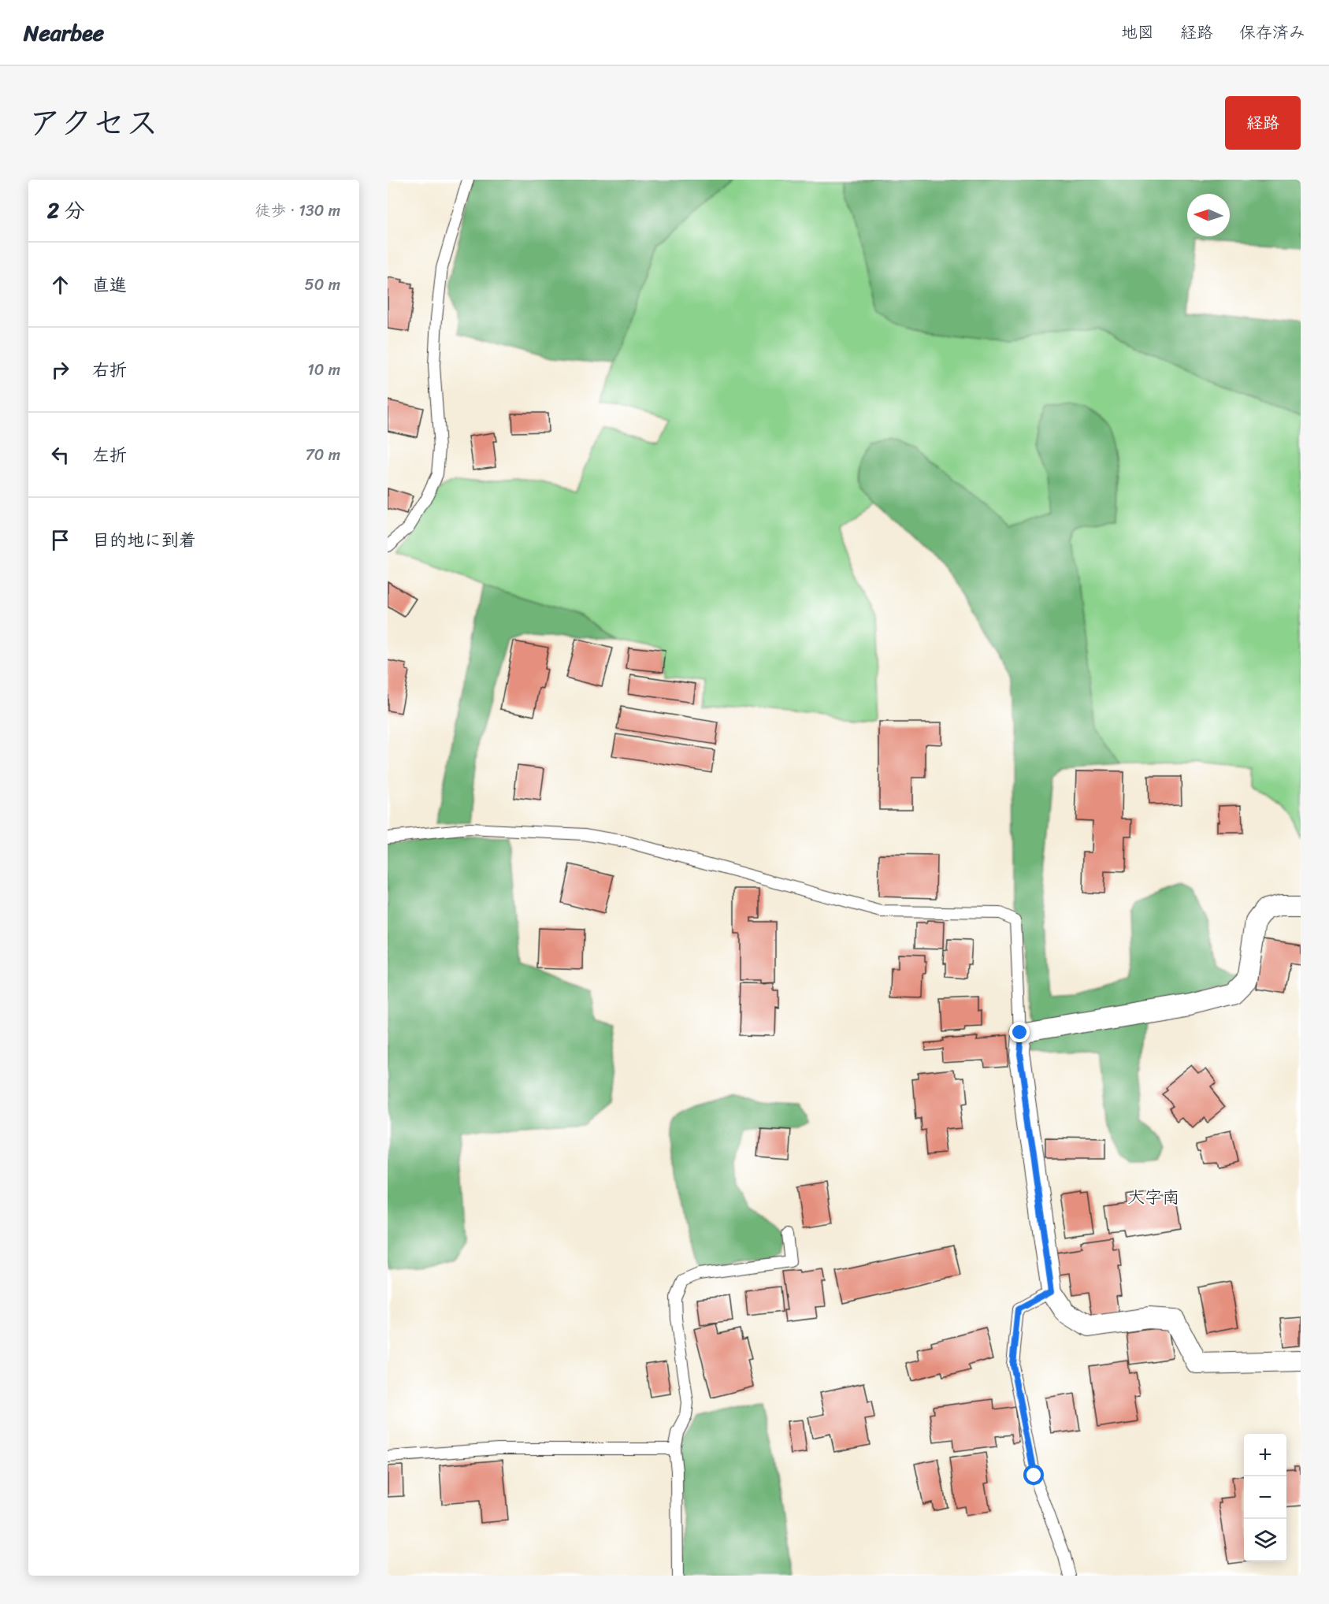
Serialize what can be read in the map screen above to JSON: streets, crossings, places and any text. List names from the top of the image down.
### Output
{
  "districts": ["大字南"],
  "north": "left",
  "page": {
    "header": "Nearbee",
    "nav": ["地図", "経路", "保存済み"],
    "title": "アクセス",
    "buttons": "経路",
    "heading": ["2 分", "徒歩 · 130 m"],
    "list": [
      ["直進", "50 m"],
      ["右折", "10 m"],
      ["左折", "70 m"],
      "目的地に到着"
    ],
    "map_buttons": ["+", "−"]
  }
}
